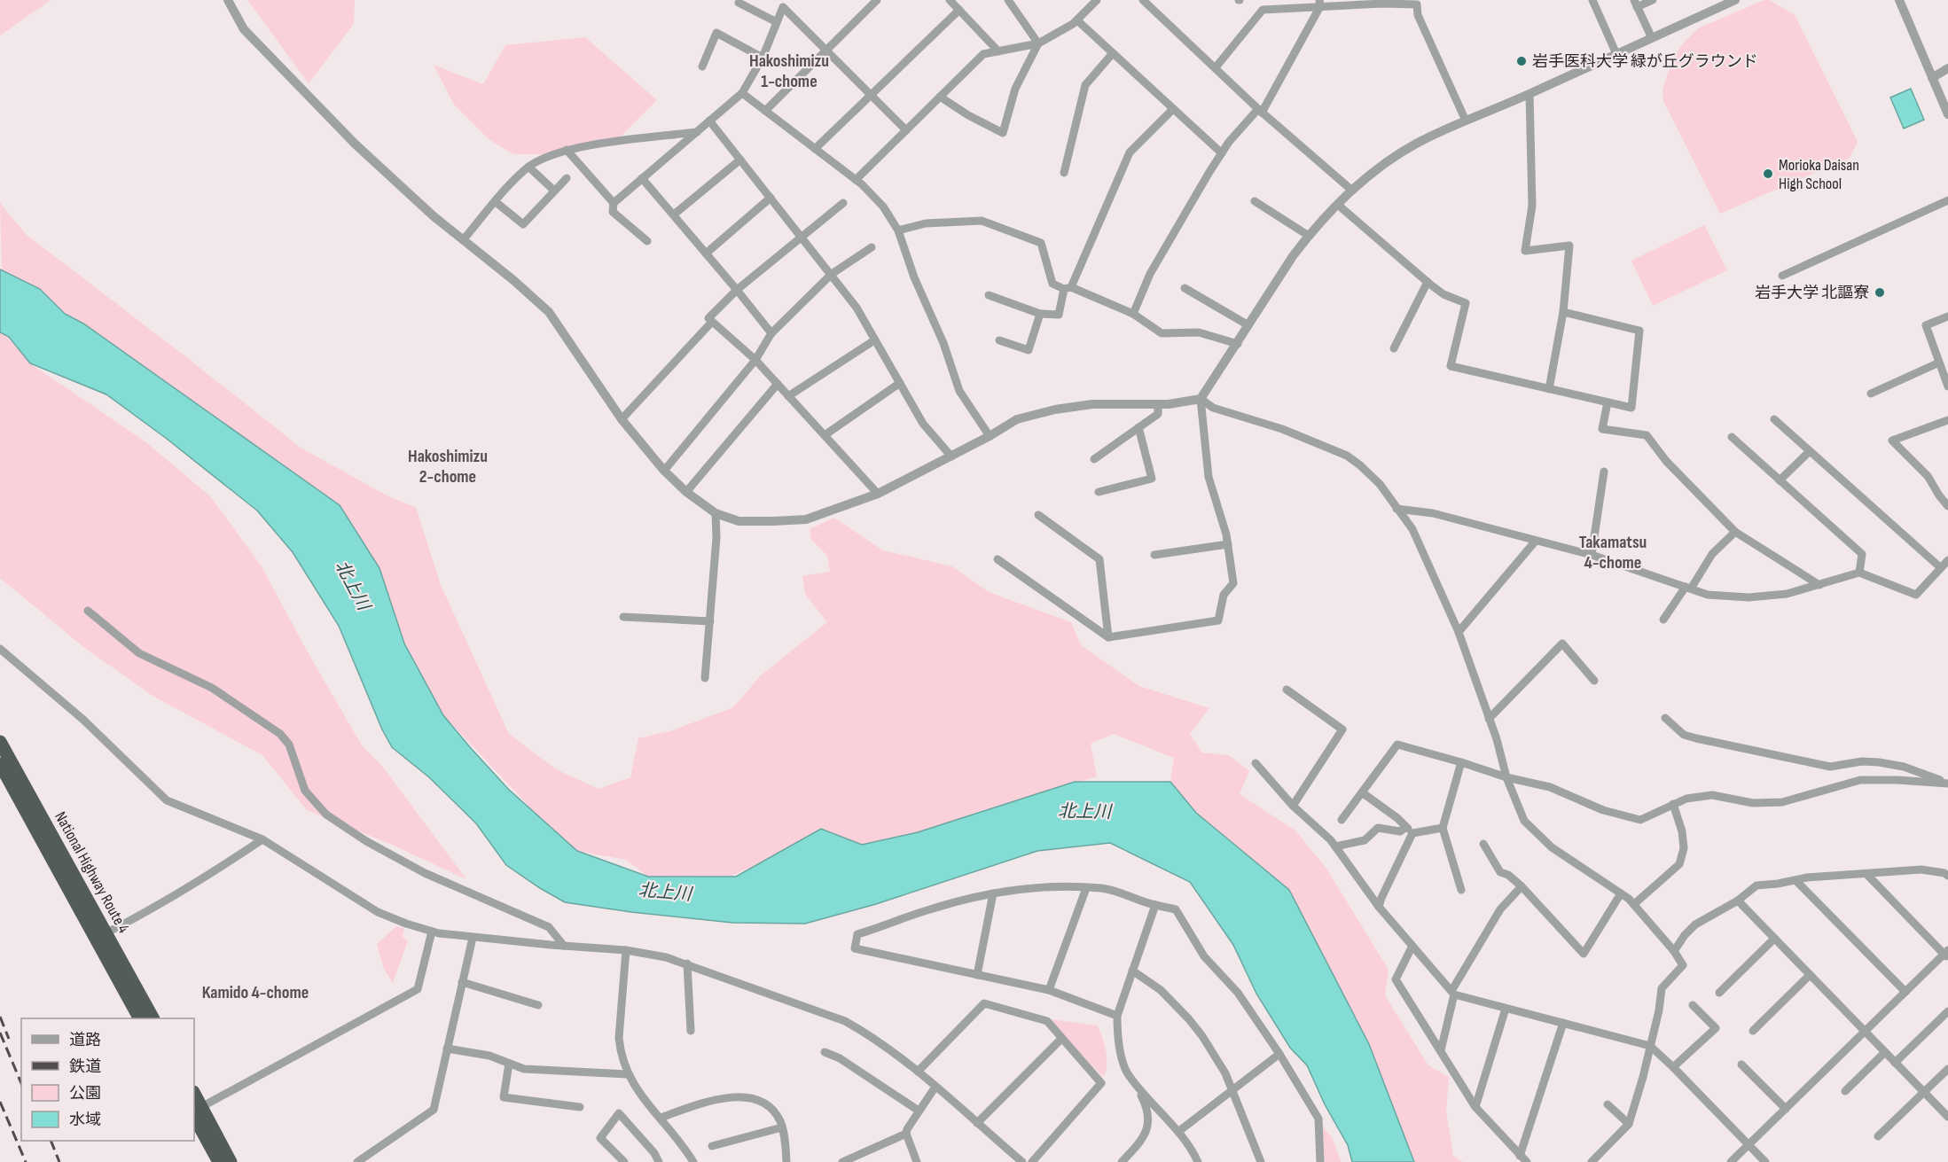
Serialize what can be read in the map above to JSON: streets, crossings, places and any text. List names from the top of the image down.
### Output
{
  "streets": {
    "highway": ["National Highway Route 4"]
  },
  "districts": [
    "Hakoshimizu 1-chome",
    "Hakoshimizu 2-chome",
    "Takamatsu 4-chome",
    "Kamido 4-chome"
  ],
  "water": ["北上川"],
  "places": ["岩手医科大学 緑が丘グラウンド", "Morioka Daisan High School", "岩手大学 北謳寮"],
  "legend": [
    "道路",
    "鉄道",
    "公園",
    "水域"
  ]
}
